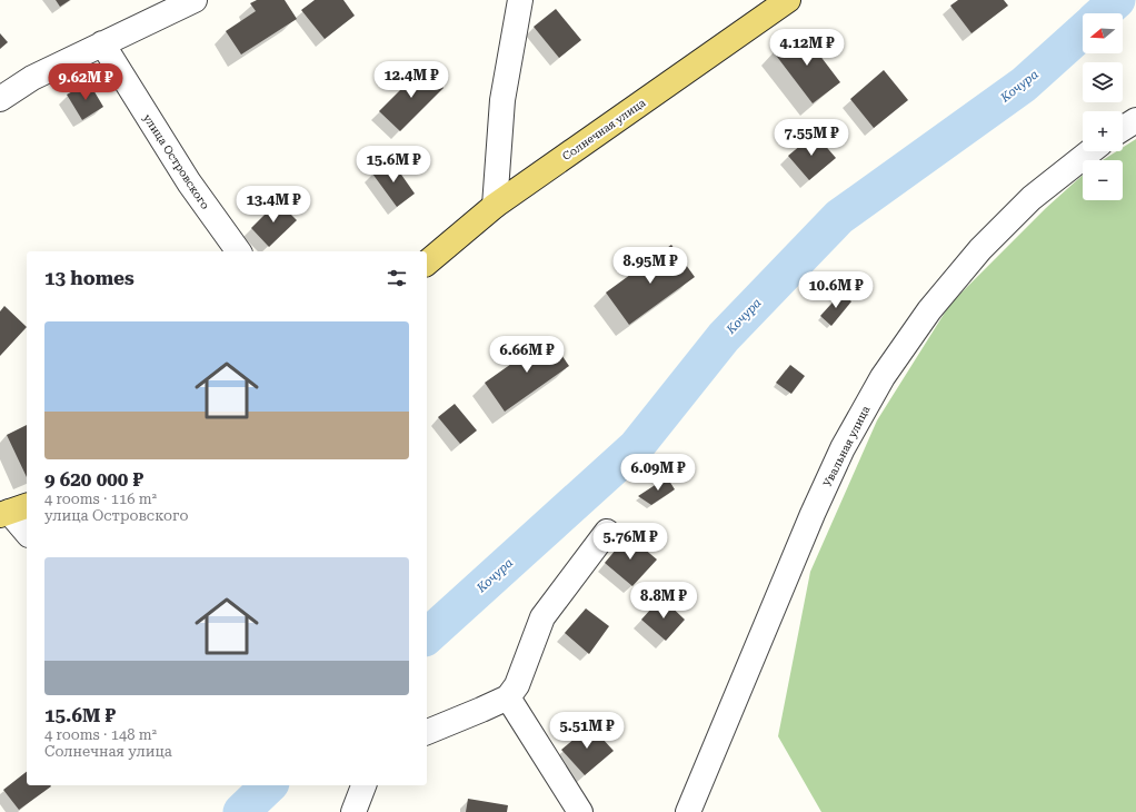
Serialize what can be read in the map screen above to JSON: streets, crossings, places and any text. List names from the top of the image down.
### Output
{
  "streets": {
    "main road": ["Солнечная улица"],
    "street": ["улица Островского", "Увальная улица"]
  },
  "water": ["Кочура"],
  "north": "left",
  "page": {
    "map_buttons": ["+", "−"],
    "price": [
      "4.12M ₽",
      "12.4M ₽",
      "9.62M ₽",
      "7.55M ₽",
      "15.6M ₽",
      "13.4M ₽",
      "8.95M ₽",
      "10.6M ₽",
      "6.66M ₽",
      "6.09M ₽",
      "5.76M ₽",
      "8.8M ₽",
      "5.51M ₽"
    ],
    "heading": "13 homes",
    "list": [
      {
        "name": "9 620 000 ₽",
        "note": "4 rooms · 116 m² · улица Островского"
      },
      {
        "name": "15.6M ₽",
        "note": "4 rooms · 148 m² · Солнечная улица"
      }
    ]
  }
}
